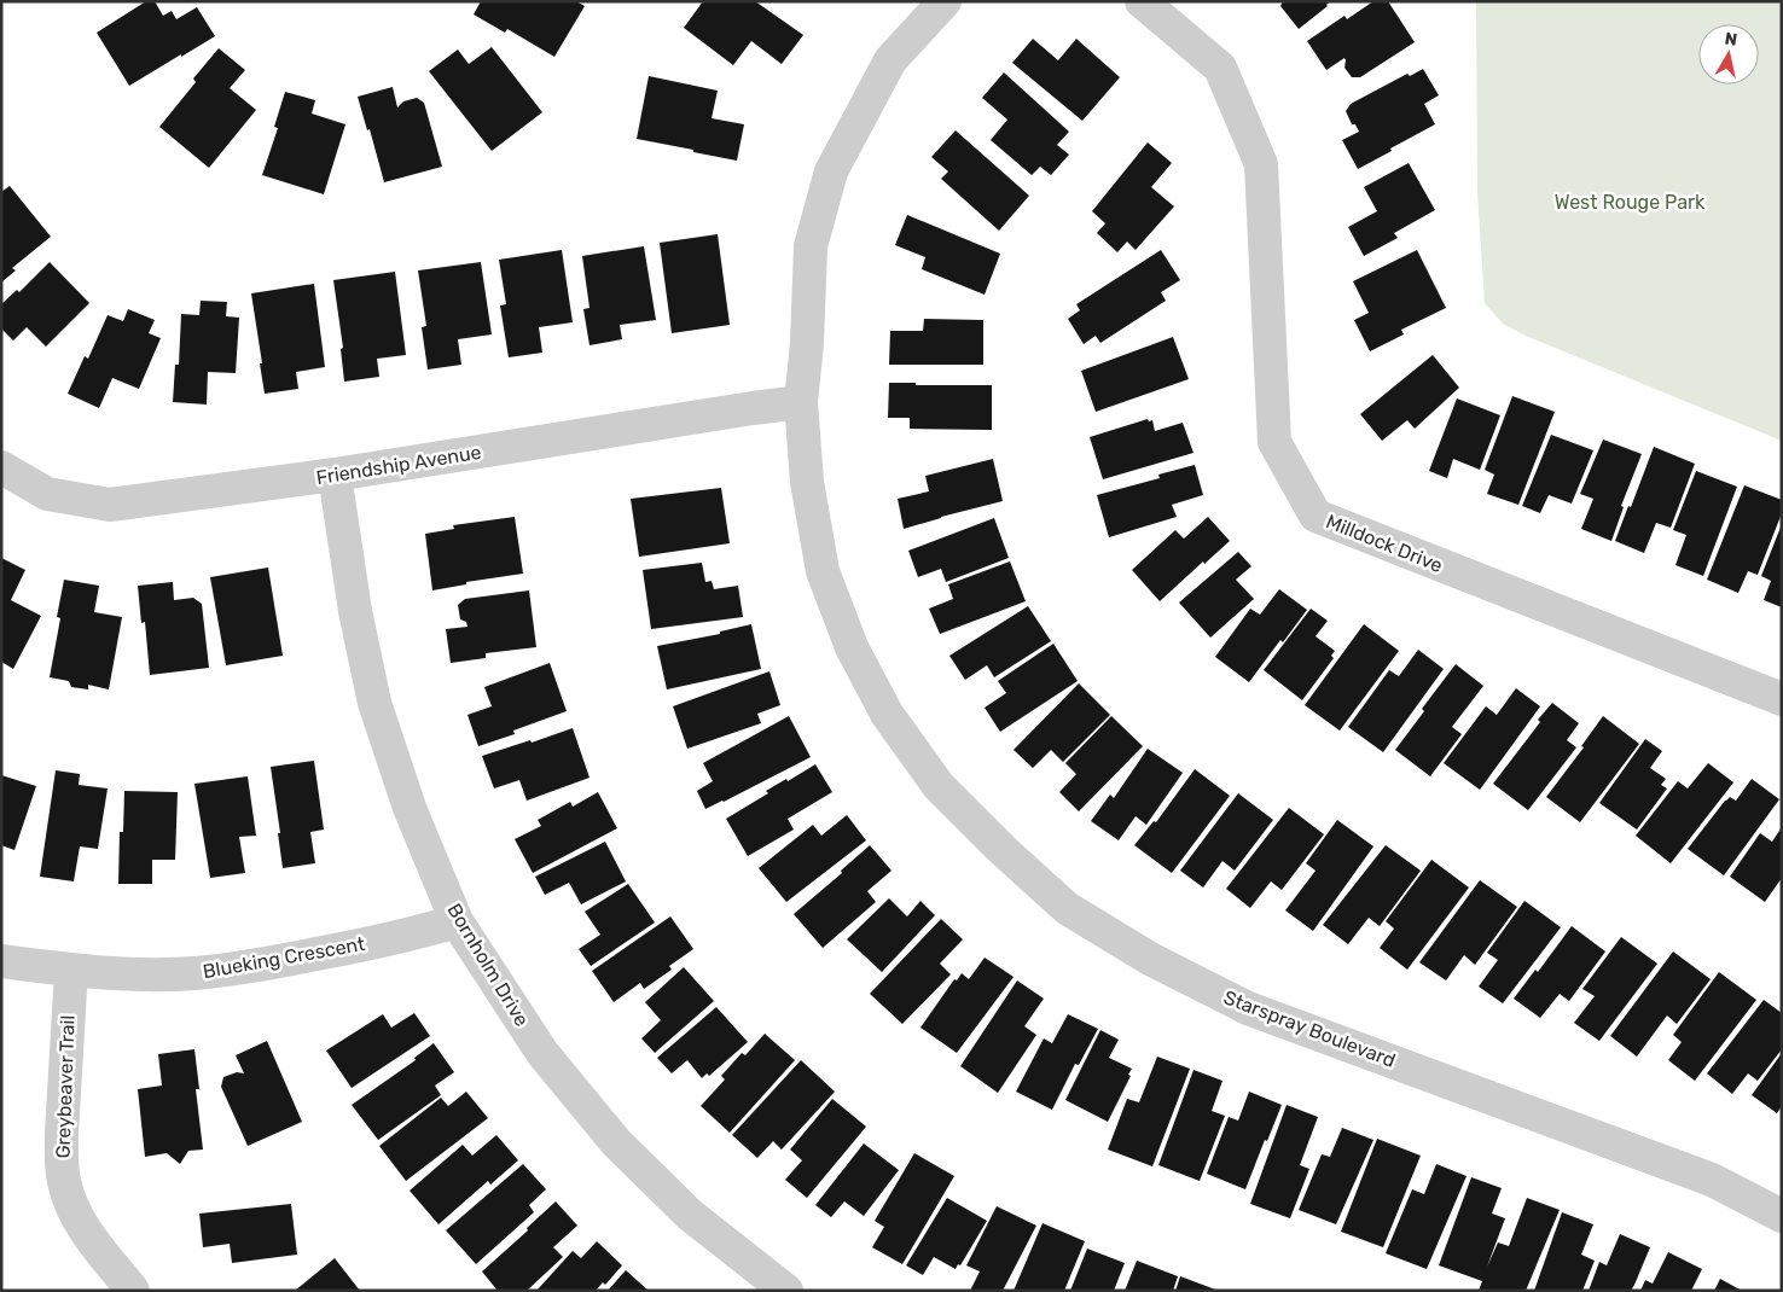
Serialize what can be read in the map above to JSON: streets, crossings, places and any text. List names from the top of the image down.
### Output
{
  "streets": {
    "street": [
      "Friendship Avenue",
      "Milldock Drive",
      "Blueking Crescent",
      "Bornholm Drive",
      "Starspray Boulevard",
      "Greybeaver Trail"
    ]
  },
  "crossings": [
    ["Friendship Avenue", "Bornholm Drive"],
    ["Friendship Avenue", "Starspray Boulevard"],
    ["Blueking Crescent", "Bornholm Drive"],
    ["Blueking Crescent", "Greybeaver Trail"]
  ],
  "parks": ["West Rouge Park"],
  "north": "top"
}
